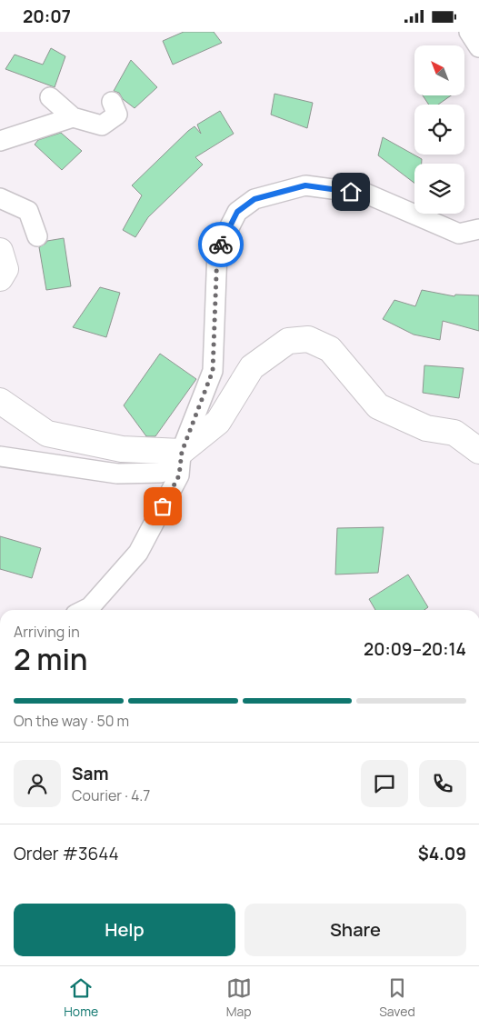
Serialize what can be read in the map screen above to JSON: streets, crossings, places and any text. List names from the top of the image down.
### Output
{
  "north": "top left",
  "page": {
    "status": "20:07",
    "heading": ["2 min", "Arriving in", "20:09–20:14"],
    "panel": [
      "Sam",
      "Courier · 4.7",
      "Order #3644",
      "$4.09"
    ],
    "bar": "On the way · 50 m",
    "buttons": ["Help", "Share"],
    "tabs": ["Home", "Map", "Saved"]
  }
}
